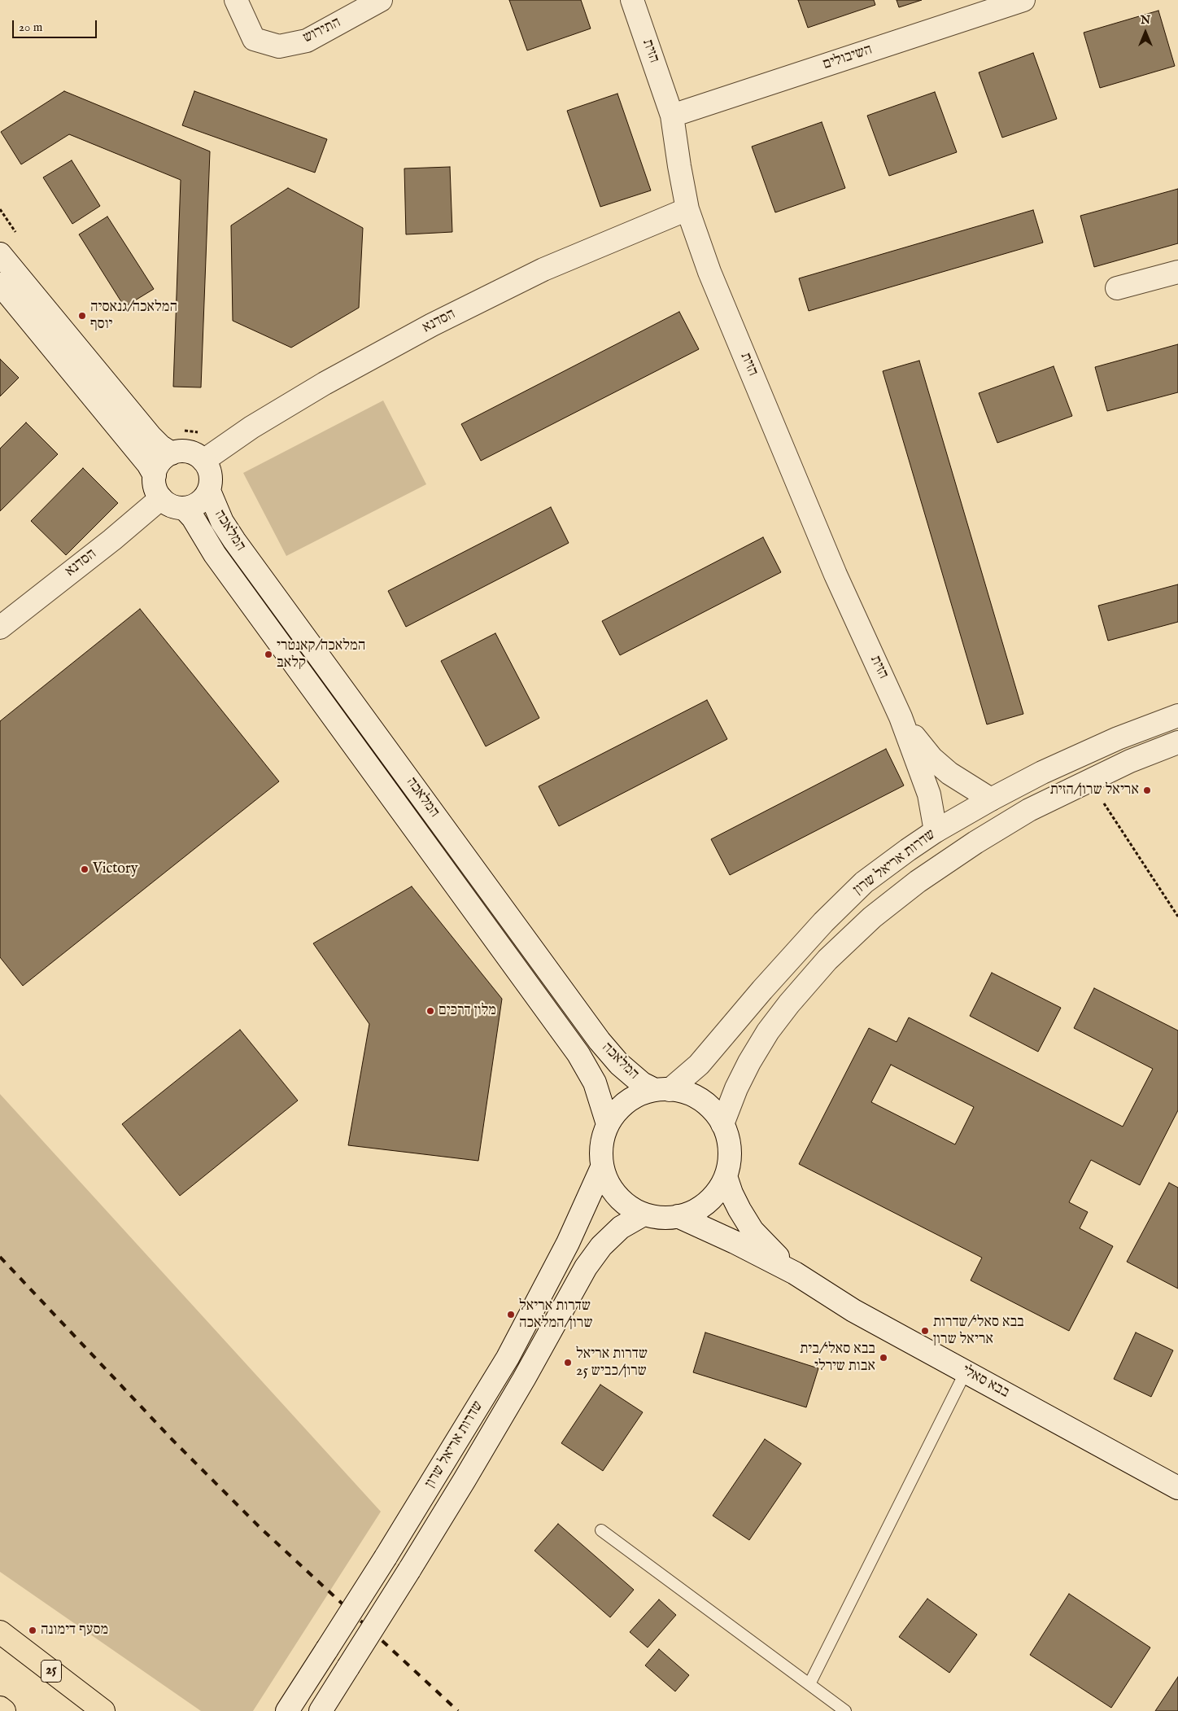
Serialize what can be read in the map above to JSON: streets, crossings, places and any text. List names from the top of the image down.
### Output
{
  "streets": {
    "highway": ["25"],
    "main road": [
      "התירוש",
      "הזית",
      "השיבולים",
      "הסדנא",
      "המלאכה",
      "שדרות אריאל שרון",
      "בבא סאלי"
    ]
  },
  "crossings": [
    ["הזית", "השיבולים"],
    ["הזית", "הסדנא"],
    ["הזית", "שדרות אריאל שרון"],
    ["הסדנא", "המלאכה"],
    ["המלאכה", "שדרות אריאל שרון"],
    ["המלאכה", "בבא סאלי"],
    ["שדרות אריאל שרון", "בבא סאלי"]
  ],
  "places": [
    "המלאכה/גנאסיה יוסף",
    "המלאכה/קאנטרי קלאב",
    "אריאל שרון/הזית",
    "Victory",
    "מלון דרכים",
    "שדרות אריאל שרון/המלאכה",
    "בבא סאלי/שדרות אריאל שרון",
    "בבא סאלי/בית אבות שירלי",
    "שדרות אריאל שרון/כביש 25",
    "מסעף דימונה"
  ],
  "scale_bar": "20 m",
  "north": "top"
}
